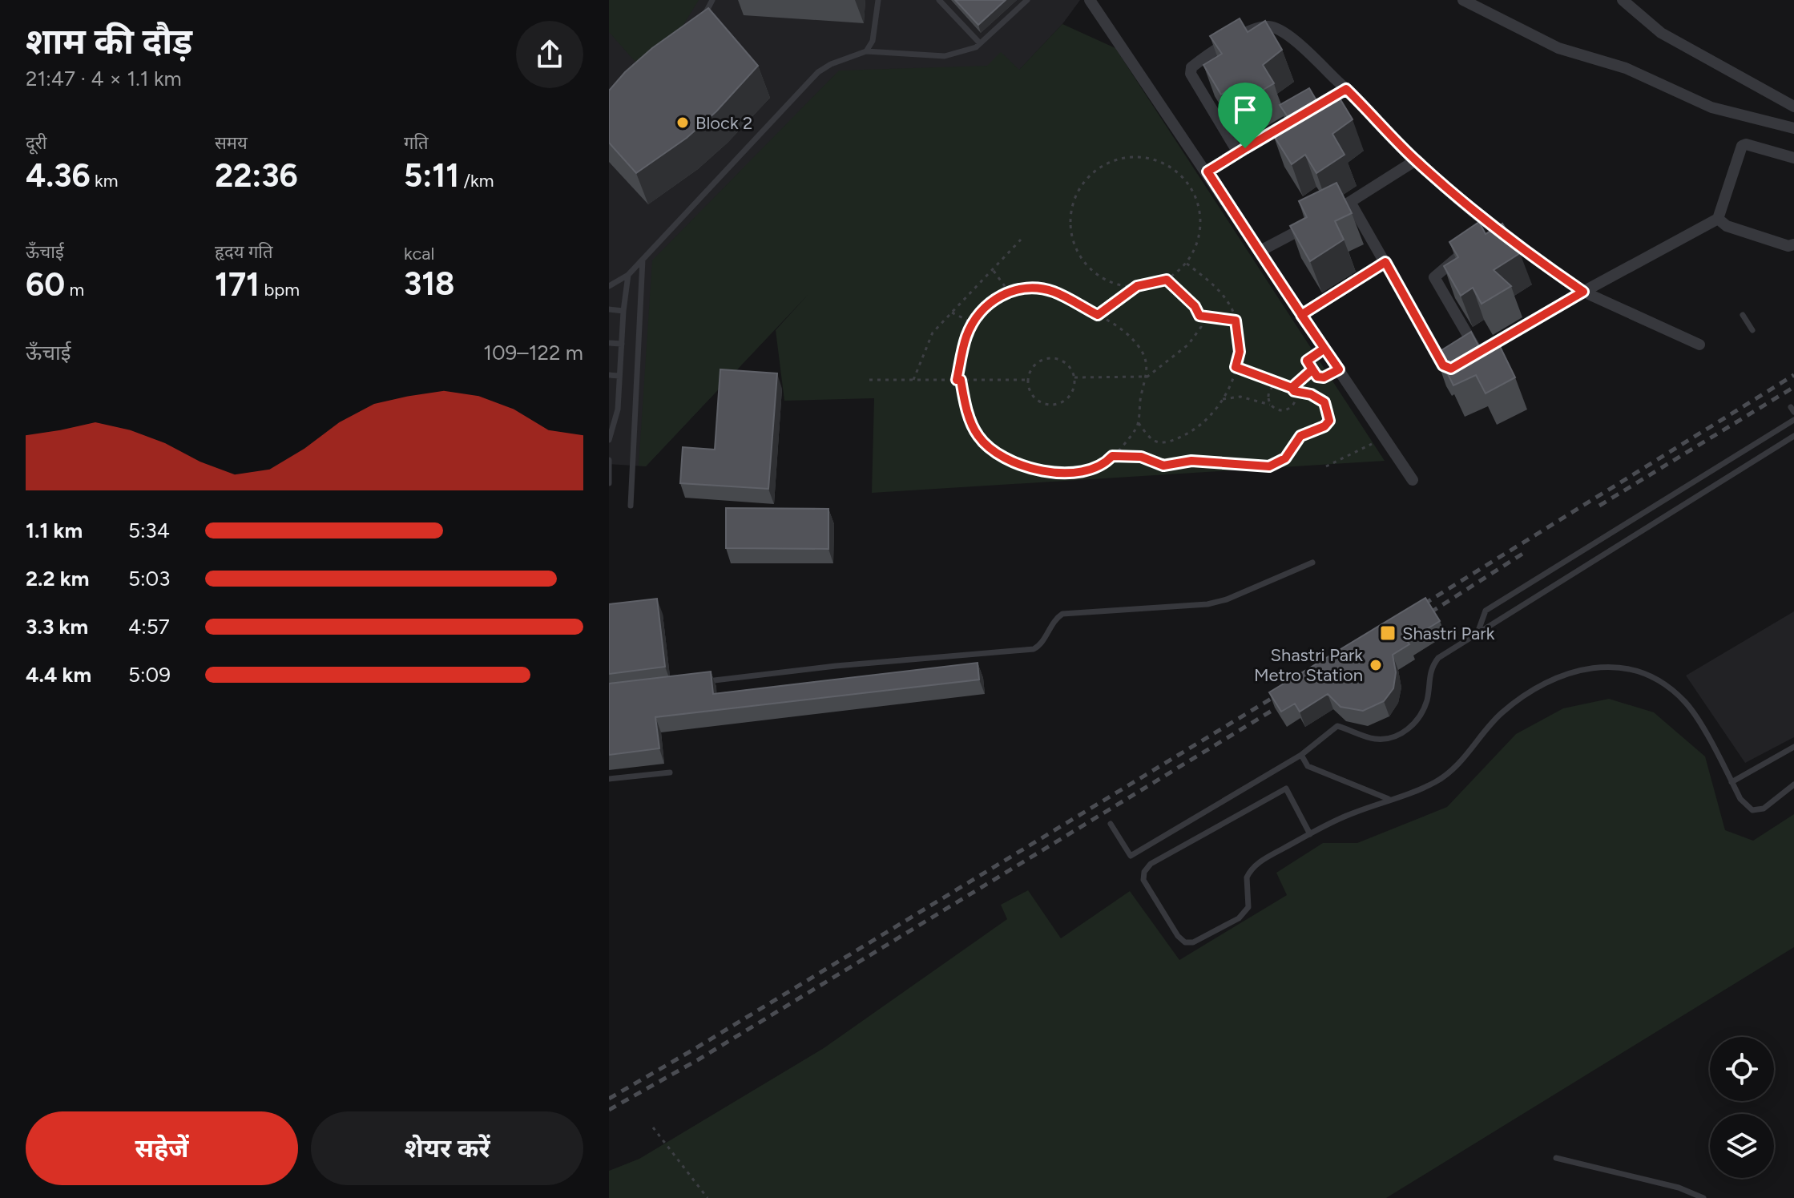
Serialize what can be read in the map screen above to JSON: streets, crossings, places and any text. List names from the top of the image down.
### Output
{
  "places": {
    "other": ["Block 2", "Shastri Park Metro Station"],
    "transit": ["Shastri Park"]
  },
  "page": {
    "heading": ["शाम की दौड़", "21:47 · 4 × 1.1 km"],
    "stats": [
      ["दूरी", "4.36 km"],
      ["समय", "22:36"],
      ["गति", "5:11 /km"],
      ["ऊँचाई", "60 m"],
      ["हृदय गति", "171 bpm"],
      ["kcal", "318"]
    ],
    "chart": ["ऊँचाई", "109–122 m"],
    "list": [
      {
        "name": "1.1 km",
        "note": "5:34"
      },
      {
        "name": "2.2 km",
        "note": "5:03"
      },
      {
        "name": "3.3 km",
        "note": "4:57"
      },
      {
        "name": "4.4 km",
        "note": "5:09"
      }
    ],
    "buttons": ["सहेजें", "शेयर करें"]
  }
}
